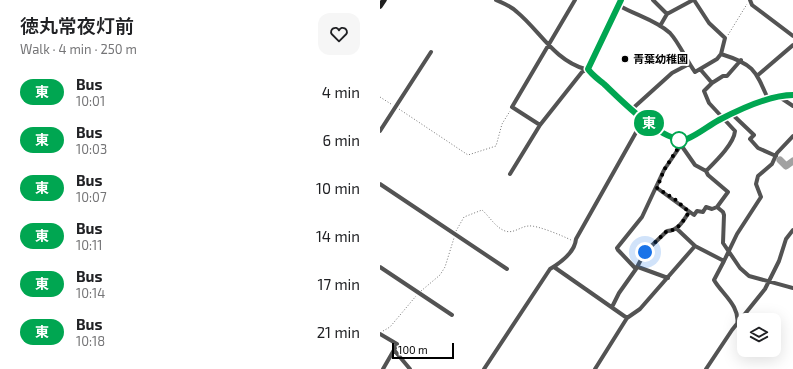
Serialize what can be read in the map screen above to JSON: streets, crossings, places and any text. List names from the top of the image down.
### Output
{
  "places": ["青葉幼稚園"],
  "lines": ["bus line 東"],
  "scale_bar": "100 m",
  "page": {
    "heading": ["徳丸常夜灯前", "Walk · 4 min · 250 m"],
    "on_map": "東",
    "list": [
      {
        "mark": "東",
        "name": "Bus",
        "note": "10:01",
        "value": "4 min"
      },
      {
        "mark": "東",
        "name": "Bus",
        "note": "10:03",
        "value": "6 min"
      },
      {
        "mark": "東",
        "name": "Bus",
        "note": "10:07",
        "value": "10 min"
      },
      {
        "mark": "東",
        "name": "Bus",
        "note": "10:11",
        "value": "14 min"
      },
      {
        "mark": "東",
        "name": "Bus",
        "note": "10:14",
        "value": "17 min"
      },
      {
        "mark": "東",
        "name": "Bus",
        "note": "10:18",
        "value": "21 min"
      }
    ],
    "scale": "100 m"
  }
}
